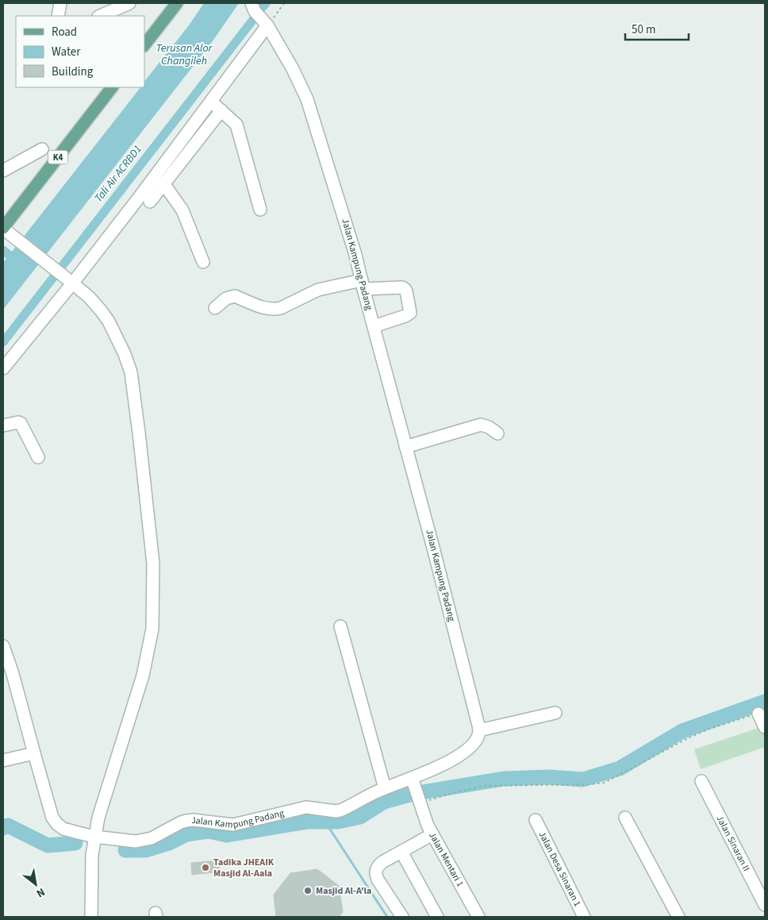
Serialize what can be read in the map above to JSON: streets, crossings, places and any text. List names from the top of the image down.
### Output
{
  "streets": {
    "main road": ["K4"],
    "street": [
      "Jalan Kampung Padang",
      "Jalan Sinaran II",
      "Jalan Mentari 1",
      "Jalan Desa Sinaran 1"
    ]
  },
  "crossings": [
    ["Jalan Kampung Padang", "Jalan Mentari 1"]
  ],
  "water": ["Terusan Alor Changileh", "Tali Air ACRBD1"],
  "places": ["Tadika JHEAIK Masjid Al-Aala", "Masjid Al-A'la"],
  "legend": ["Road", "Water", "Building"],
  "scale_bar": "50 m",
  "north": "bottom right"
}
